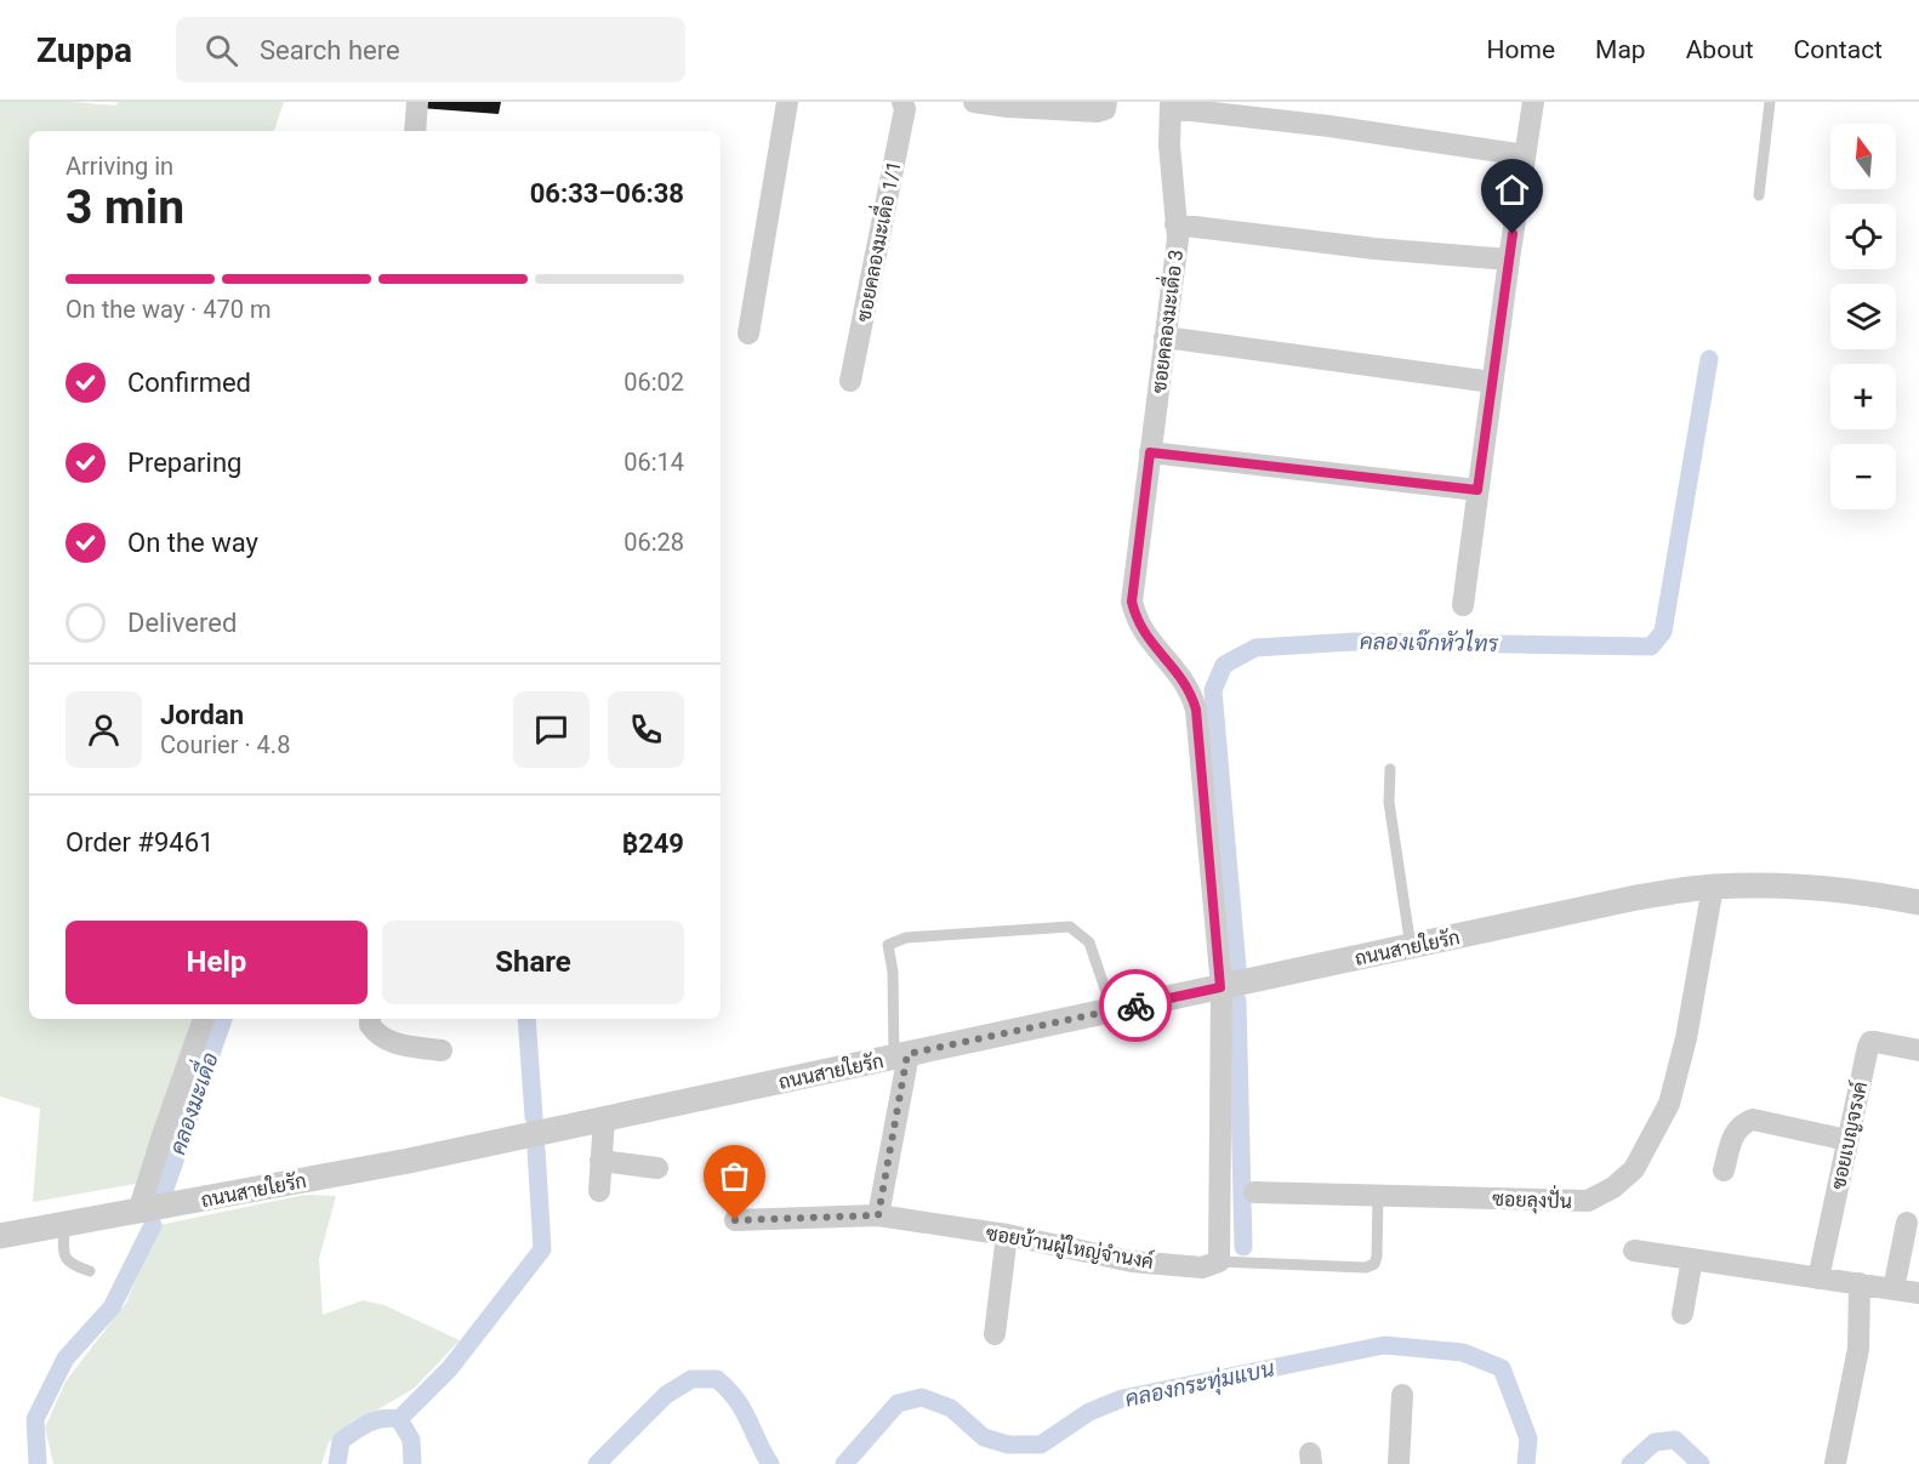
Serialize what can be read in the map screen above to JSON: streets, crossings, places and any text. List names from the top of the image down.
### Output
{
  "streets": {
    "street": [
      "ซอยคลองมะเดื่อ 1/1",
      "ซอยคลองมะเดื่อ 3",
      "ถนนสายใยรัก",
      "ซอยเบญจรงค์",
      "ซอยลุงปั่น",
      "ซอยบ้านผู้ใหญ่จำนงค์"
    ]
  },
  "crossings": [
    ["ซอยคลองมะเดื่อ 3", "ถนนสายใยรัก"],
    ["ถนนสายใยรัก", "ซอยลุงปั่น"]
  ],
  "water": ["คลองเจ๊กหัวไทร", "คลองมะเดื่อ", "คลองกระทุ่มแบน"],
  "north": "top",
  "page": {
    "header": "Zuppa",
    "search": "Search here",
    "nav": [
      "Home",
      "Map",
      "About",
      "Contact"
    ],
    "map_buttons": ["+", "−"],
    "heading": ["3 min", "Arriving in", "06:33–06:38"],
    "panel": [
      "Jordan",
      "Courier · 4.8",
      "Order #9461",
      "฿249"
    ],
    "bar": "On the way · 470 m",
    "list": [
      ["Confirmed", "06:02"],
      ["Preparing", "06:14"],
      ["On the way", "06:28"],
      "Delivered"
    ],
    "buttons": ["Help", "Share"]
  }
}
